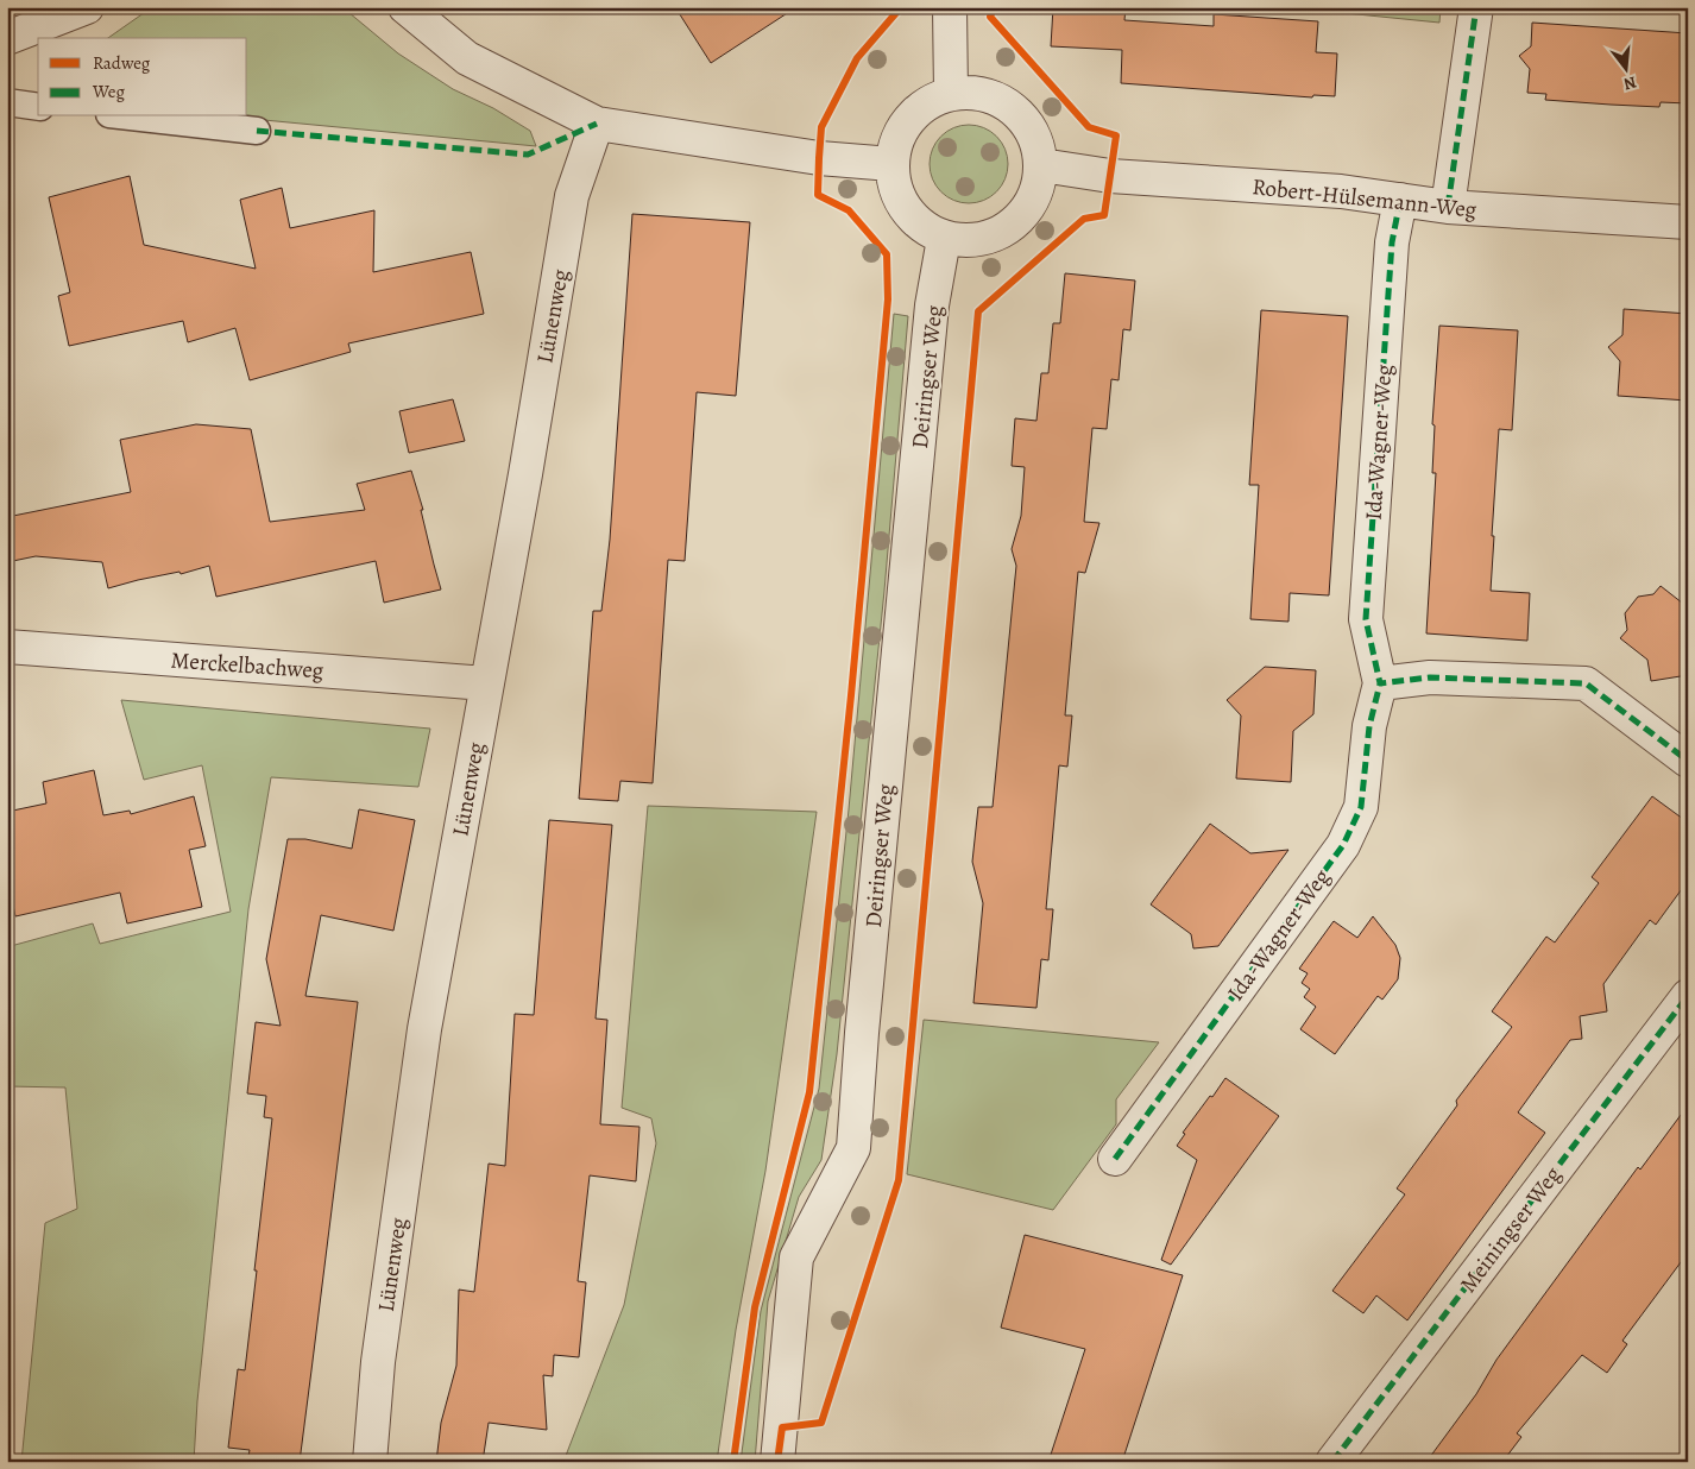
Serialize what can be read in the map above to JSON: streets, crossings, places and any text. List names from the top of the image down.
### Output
{
  "streets": {
    "street": [
      "Robert-Hülsemann-Weg",
      "Lünenweg",
      "Deiringser Weg",
      "Ida-Wagner-Weg",
      "Merckelbachweg",
      "Meiningser Weg"
    ]
  },
  "crossings": [
    ["Robert-Hülsemann-Weg", "Deiringser Weg"],
    ["Robert-Hülsemann-Weg", "Ida-Wagner-Weg"],
    ["Lünenweg", "Merckelbachweg"]
  ],
  "legend": ["Radweg", "Weg"],
  "north": "bottom"
}
